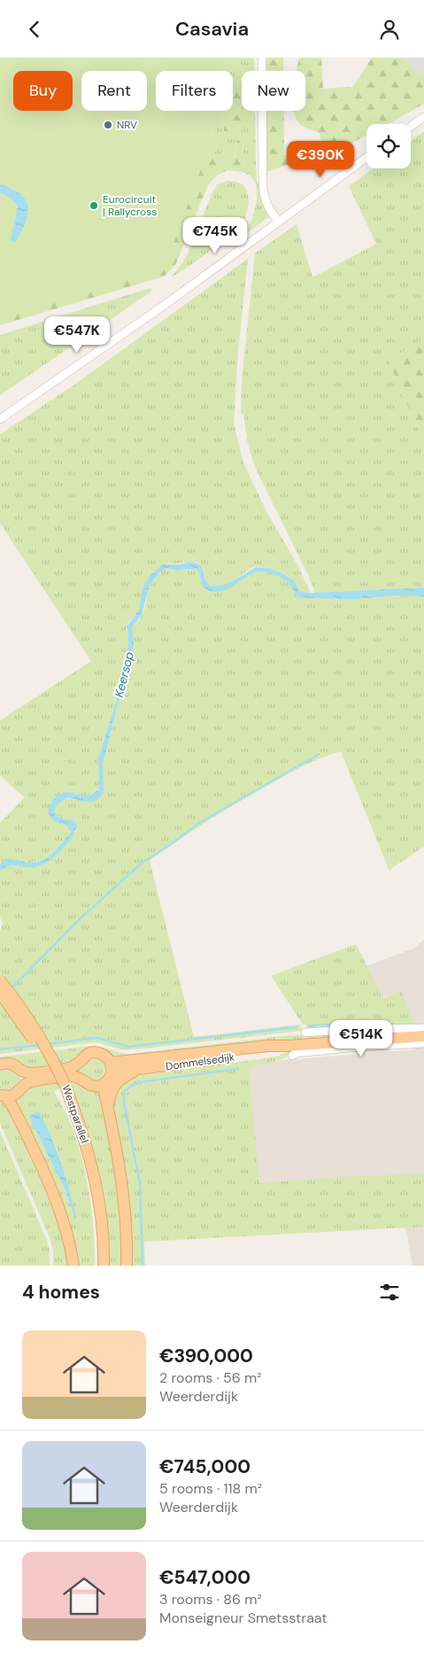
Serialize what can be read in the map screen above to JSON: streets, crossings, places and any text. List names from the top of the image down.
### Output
{
  "streets": {
    "main road": ["Dommelsedijk", "Westparallel"]
  },
  "water": ["Keersop"],
  "places": ["NRV", "Eurocircuit | Rallycross"],
  "page": {
    "header": "Casavia",
    "chip": [
      "Buy",
      "Rent",
      "Filters",
      "New"
    ],
    "price": [
      "€390K",
      "€745K",
      "€547K",
      "€514K"
    ],
    "heading": "4 homes",
    "list": [
      {
        "name": "€390,000",
        "note": "2 rooms · 56 m² · Weerderdijk"
      },
      {
        "name": "€745,000",
        "note": "5 rooms · 118 m² · Weerderdijk"
      },
      {
        "name": "€547,000",
        "note": "3 rooms · 86 m² · Monseigneur Smetsstraat"
      }
    ]
  }
}
